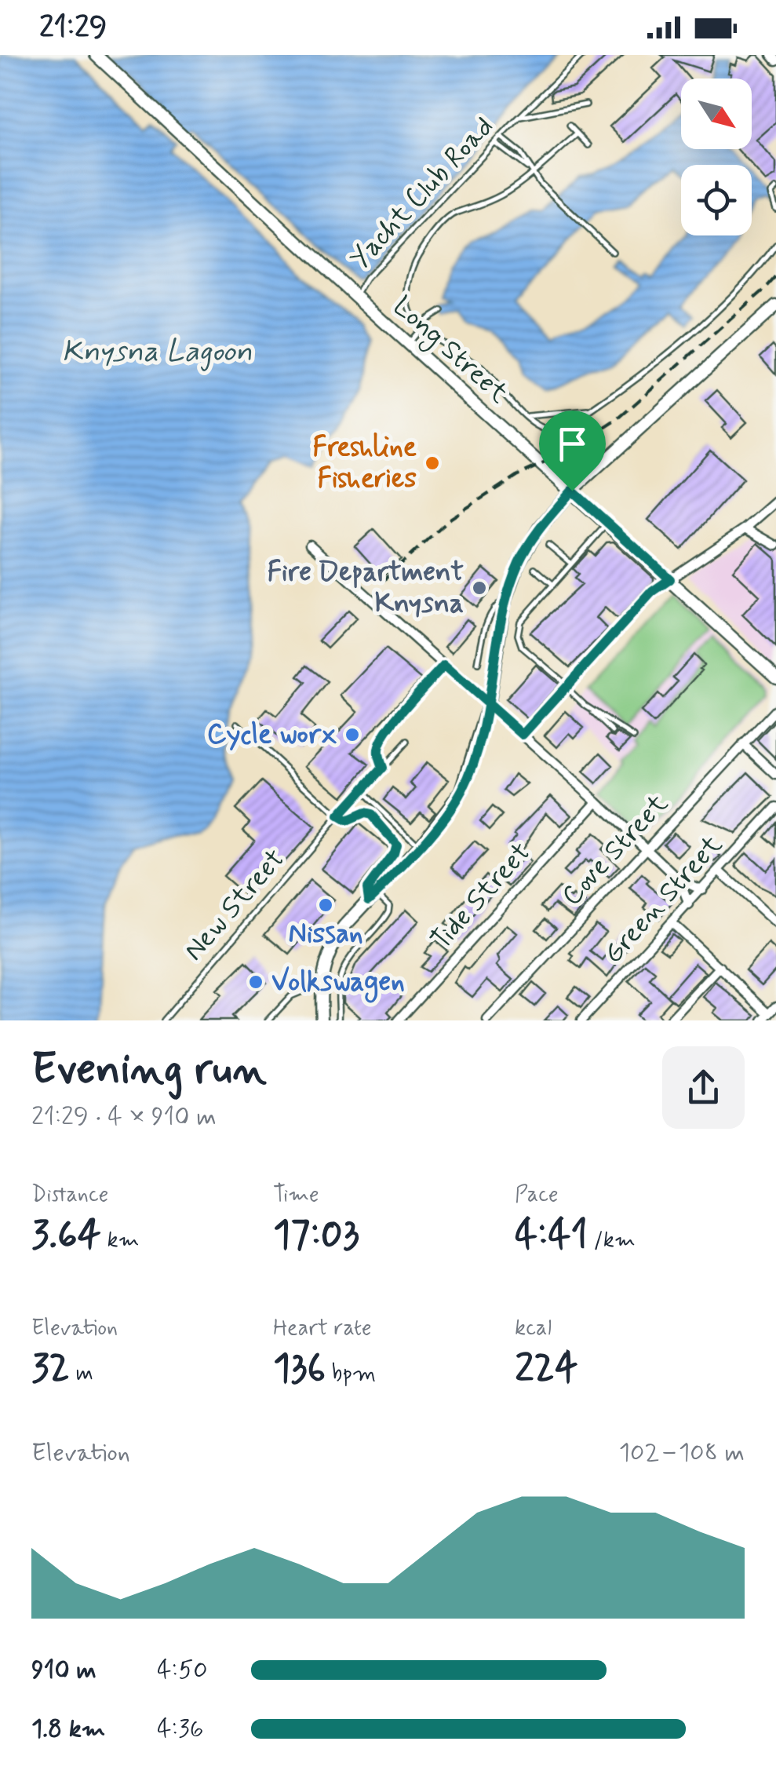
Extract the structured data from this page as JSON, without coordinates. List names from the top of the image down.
{
  "streets": {
    "street": [
      "Long Street",
      "Cove Street",
      "Tide Street",
      "Green Street"
    ],
    "lane": ["Yacht Club Road", "New Street"]
  },
  "crossings": [
    ["Yacht Club Road", "Long Street"]
  ],
  "water": ["Knysna Lagoon"],
  "places": [
    "Freshline Fisheries",
    "Fire Department Knysna",
    "Cycle worx",
    "Nissan",
    "Volkswagen"
  ],
  "north": "bottom right",
  "page": {
    "status": "21:29",
    "heading": ["Evening run", "21:29 · 4 × 910 m"],
    "stats": [
      ["Distance", "3.64 km"],
      ["Time", "17:03"],
      ["Pace", "4:41 /km"],
      ["Elevation", "32 m"],
      ["Heart rate", "136 bpm"],
      ["kcal", "224"]
    ],
    "chart": ["Elevation", "102–108 m"],
    "list": [
      {
        "name": "910 m",
        "note": "4:50"
      },
      {
        "name": "1.8 km",
        "note": "4:36"
      }
    ]
  }
}
